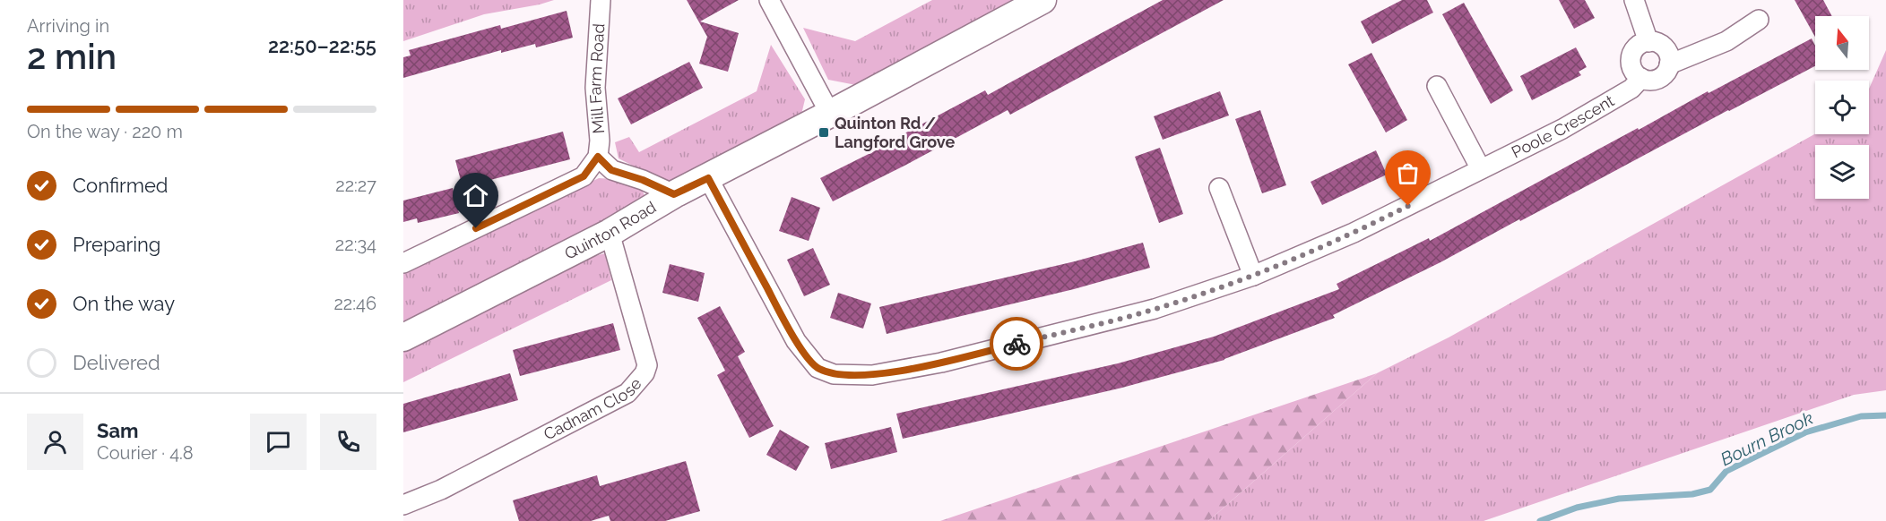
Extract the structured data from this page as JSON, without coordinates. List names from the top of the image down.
{
  "streets": {
    "street": [
      "Mill Farm Road",
      "Poole Crescent",
      "Quinton Road",
      "Cadnam Close"
    ]
  },
  "crossings": [
    ["Mill Farm Road", "Quinton Road"],
    ["Poole Crescent", "Quinton Road"],
    ["Quinton Road", "Cadnam Close"]
  ],
  "water": ["Bourn Brook"],
  "places": {
    "transit": ["Quinton Rd / Langford Grove"]
  },
  "north": "top",
  "page": {
    "heading": ["2 min", "Arriving in", "22:50–22:55"],
    "panel": ["Sam", "Courier · 4.8"],
    "bar": "On the way · 220 m",
    "list": [
      ["Confirmed", "22:27"],
      ["Preparing", "22:34"],
      ["On the way", "22:46"],
      "Delivered"
    ]
  }
}
